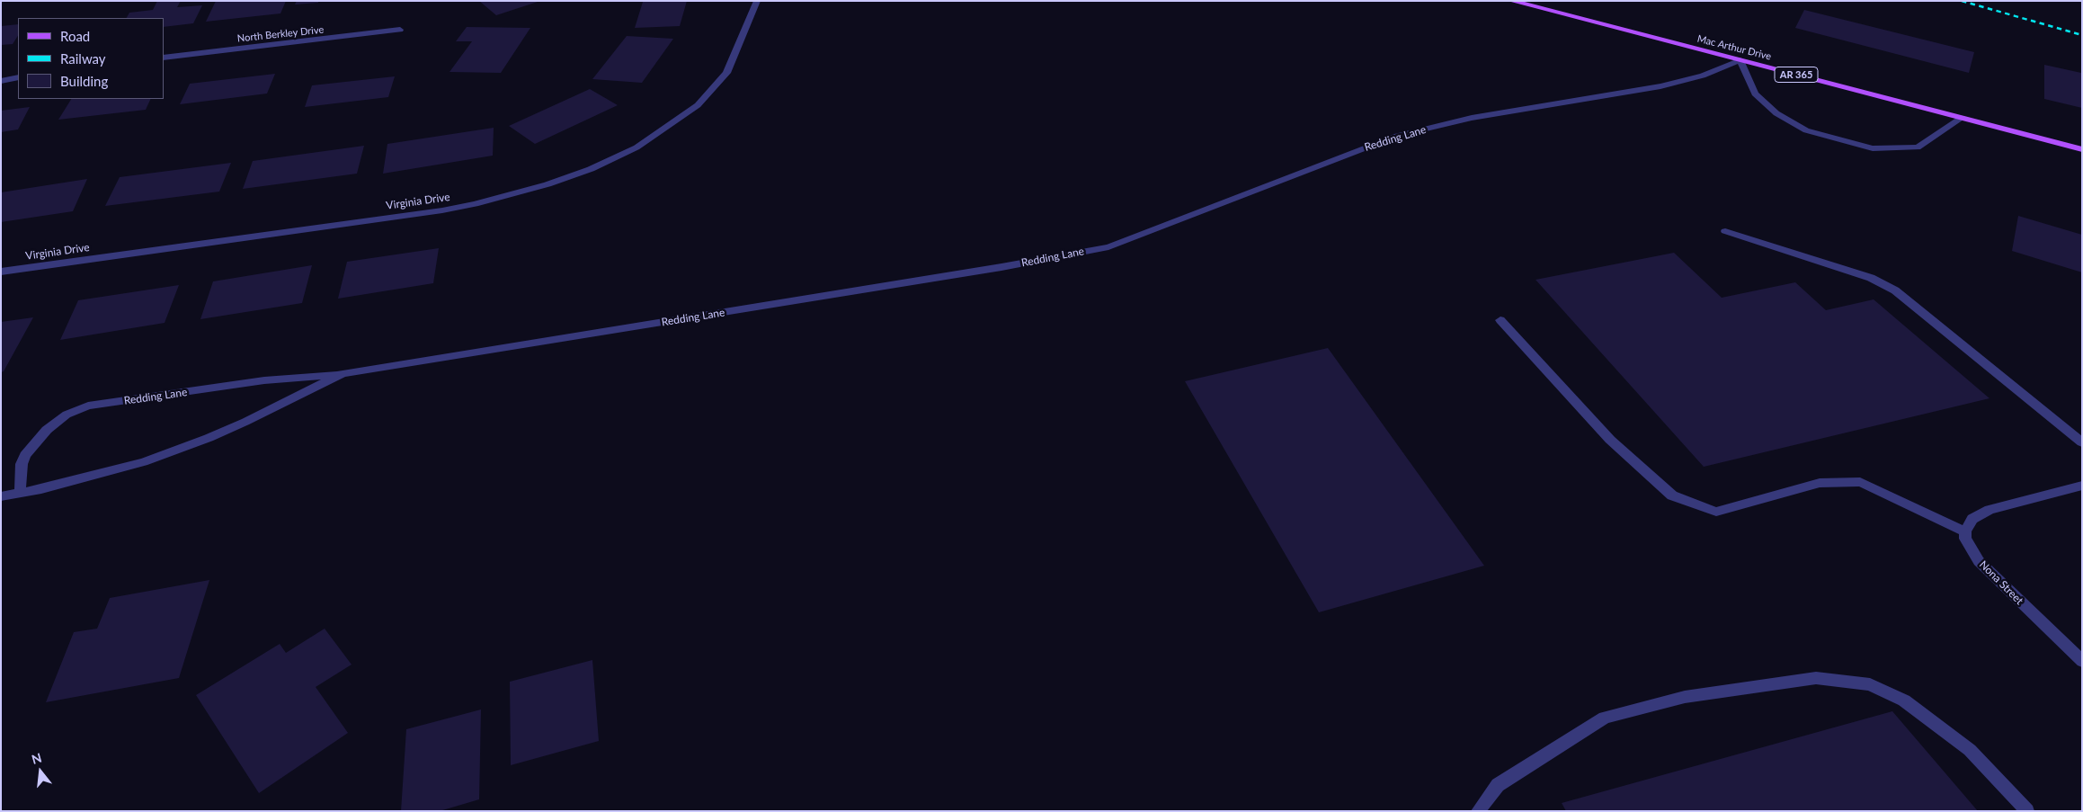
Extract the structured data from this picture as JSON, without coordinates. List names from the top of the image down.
{
  "streets": {
    "main road": ["Mac Arthur Drive", "AR 365"],
    "street": [
      "North Berkley Drive",
      "Redding Lane",
      "Virginia Drive",
      "Nona Street"
    ]
  },
  "crossings": [
    ["Mac Arthur Drive", "Redding Lane"]
  ],
  "legend": ["Road", "Railway", "Building"],
  "north": "top"
}
